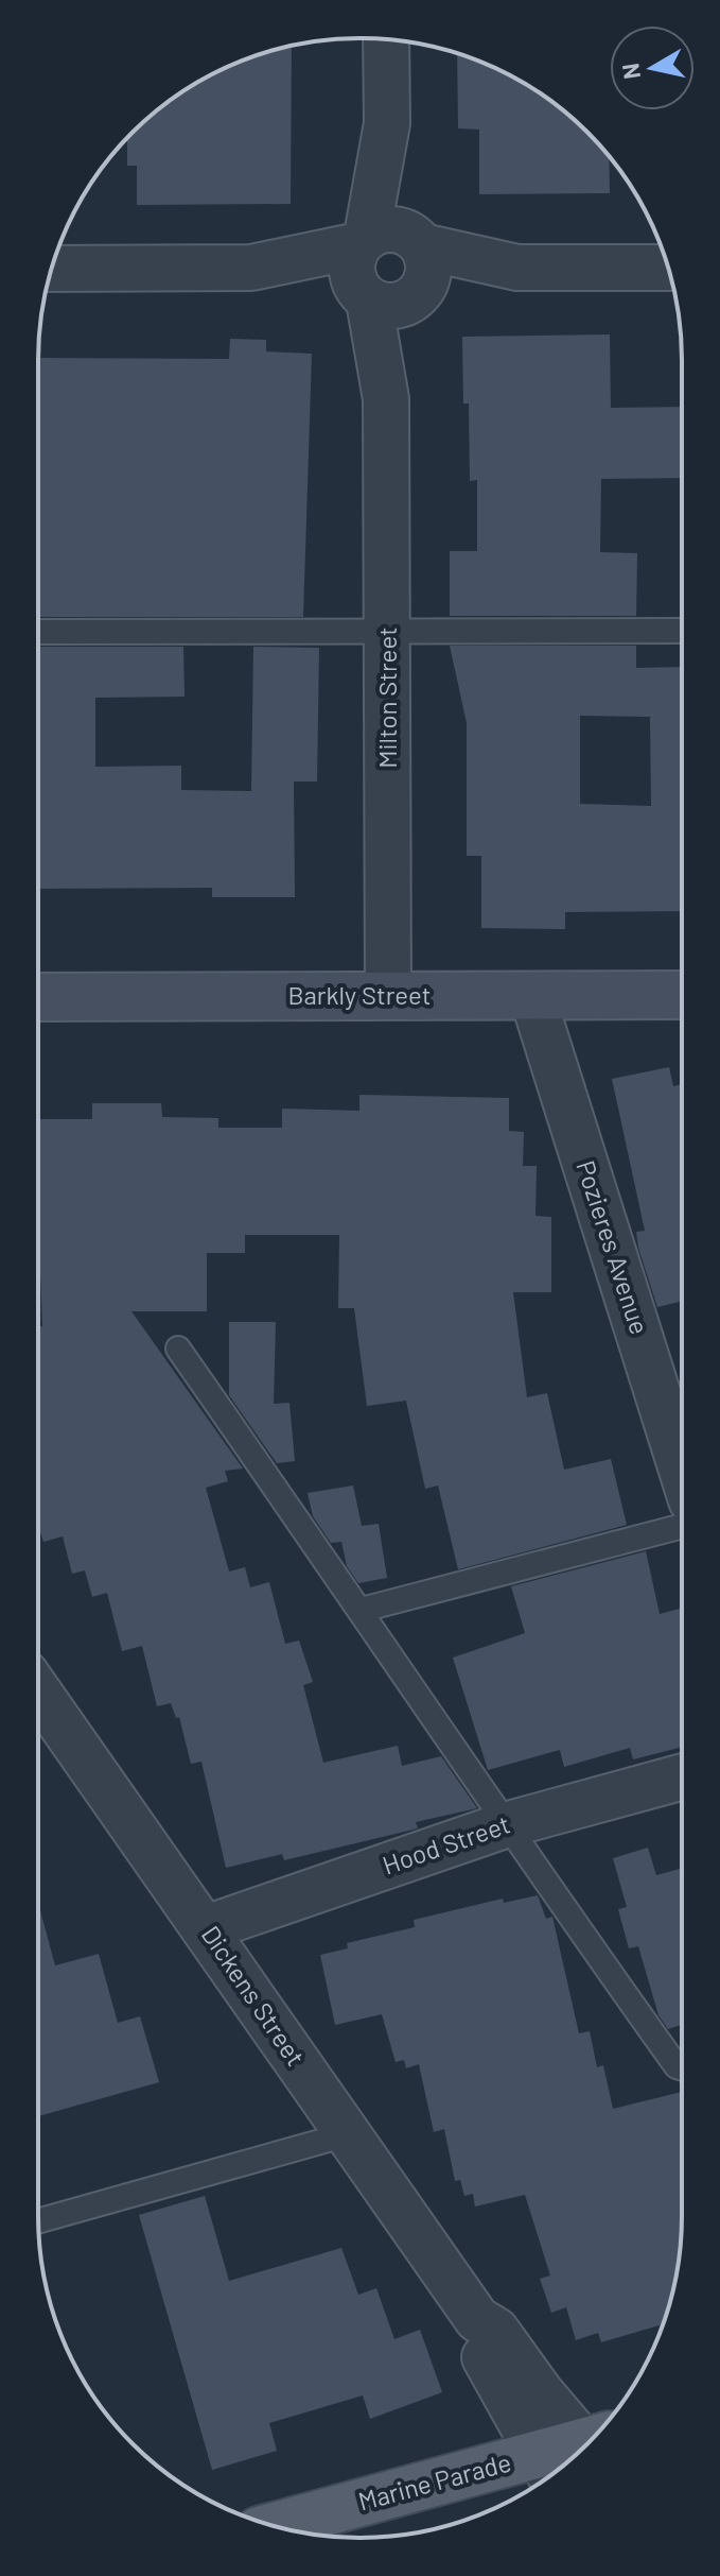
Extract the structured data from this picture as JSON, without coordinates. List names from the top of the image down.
{
  "streets": {
    "main road": ["Barkly Street", "Marine Parade"],
    "street": [
      "Milton Street",
      "Pozieres Avenue",
      "Hood Street",
      "Dickens Street"
    ]
  },
  "crossings": [
    ["Milton Street", "Barkly Street"],
    ["Barkly Street", "Pozieres Avenue"],
    ["Hood Street", "Dickens Street"],
    ["Dickens Street", "Marine Parade"]
  ],
  "north": "left"
}
